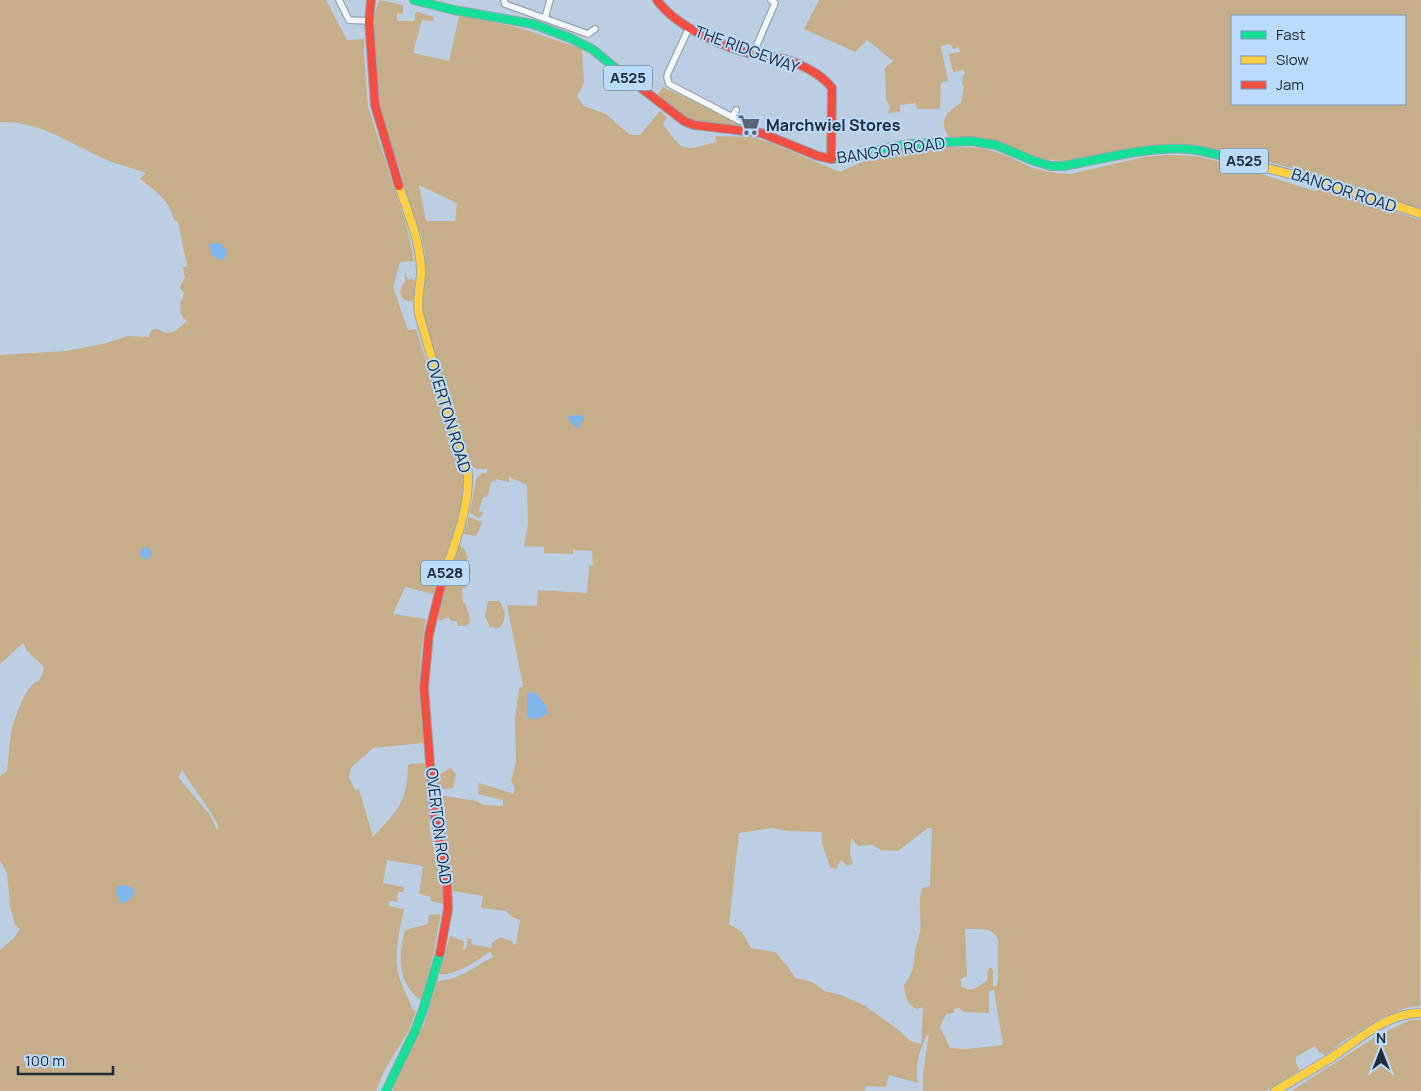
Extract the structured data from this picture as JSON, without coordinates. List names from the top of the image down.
{
  "streets": {
    "main road": [
      "THE RIDGEWAY",
      "A525",
      "BANGOR ROAD",
      "OVERTON ROAD",
      "A528"
    ]
  },
  "crossings": [
    ["THE RIDGEWAY", "BANGOR ROAD"]
  ],
  "places": {
    "supermarket": ["Marchwiel Stores"]
  },
  "legend": ["Fast", "Slow", "Jam"],
  "scale_bar": "100 m",
  "north": "top"
}
